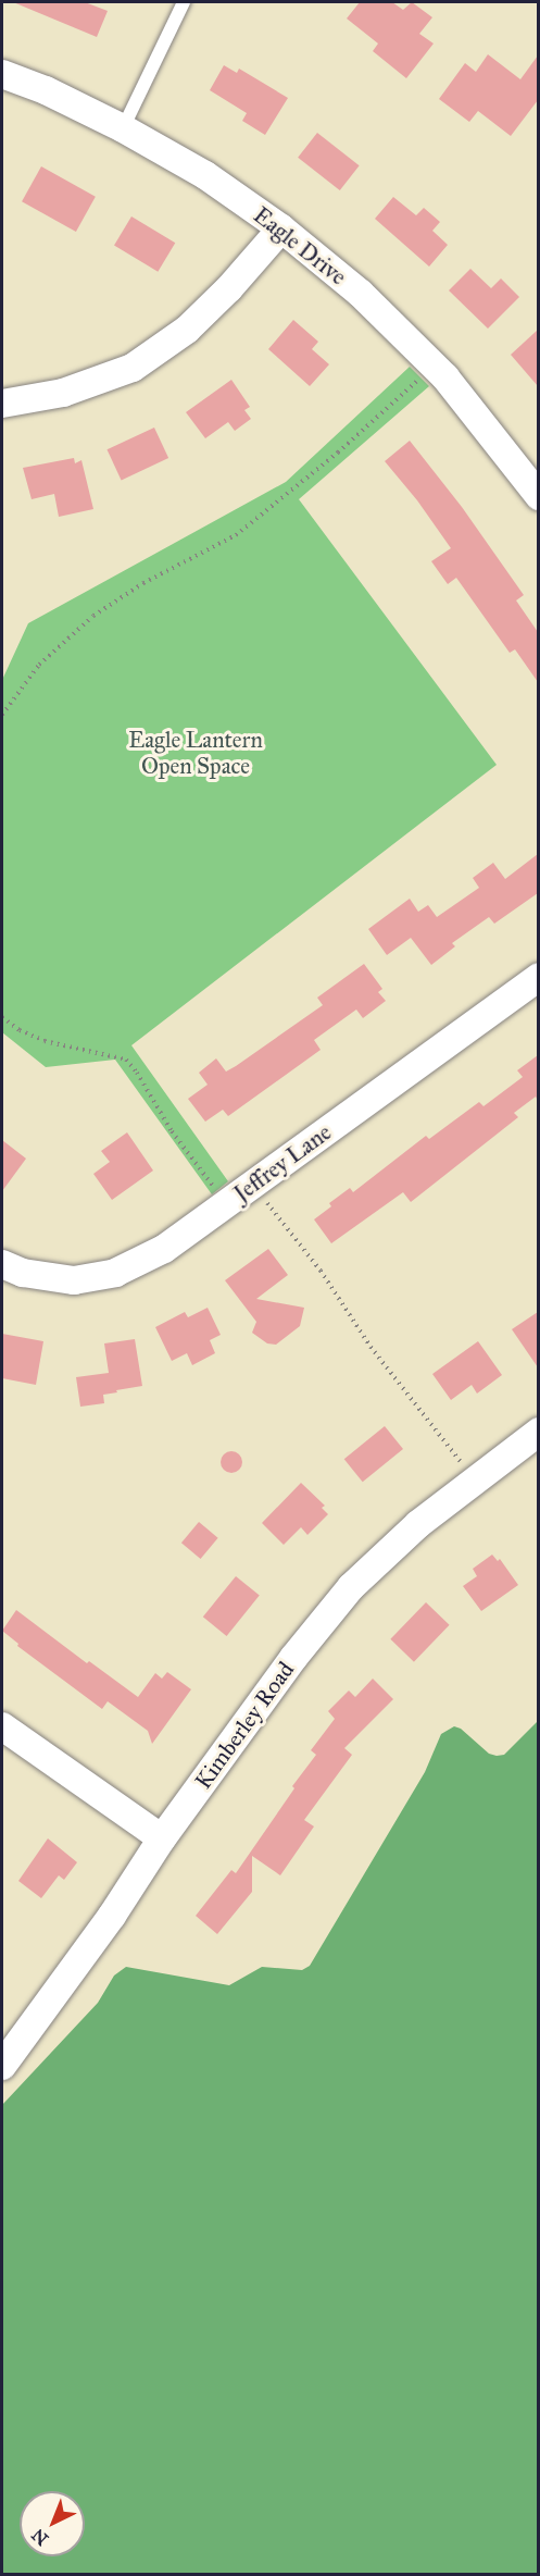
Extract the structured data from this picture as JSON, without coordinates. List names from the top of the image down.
{
  "streets": {
    "street": ["Eagle Drive", "Jeffrey Lane", "Kimberley Road"]
  },
  "parks": ["Eagle Lantern Open Space"],
  "north": "bottom left"
}
